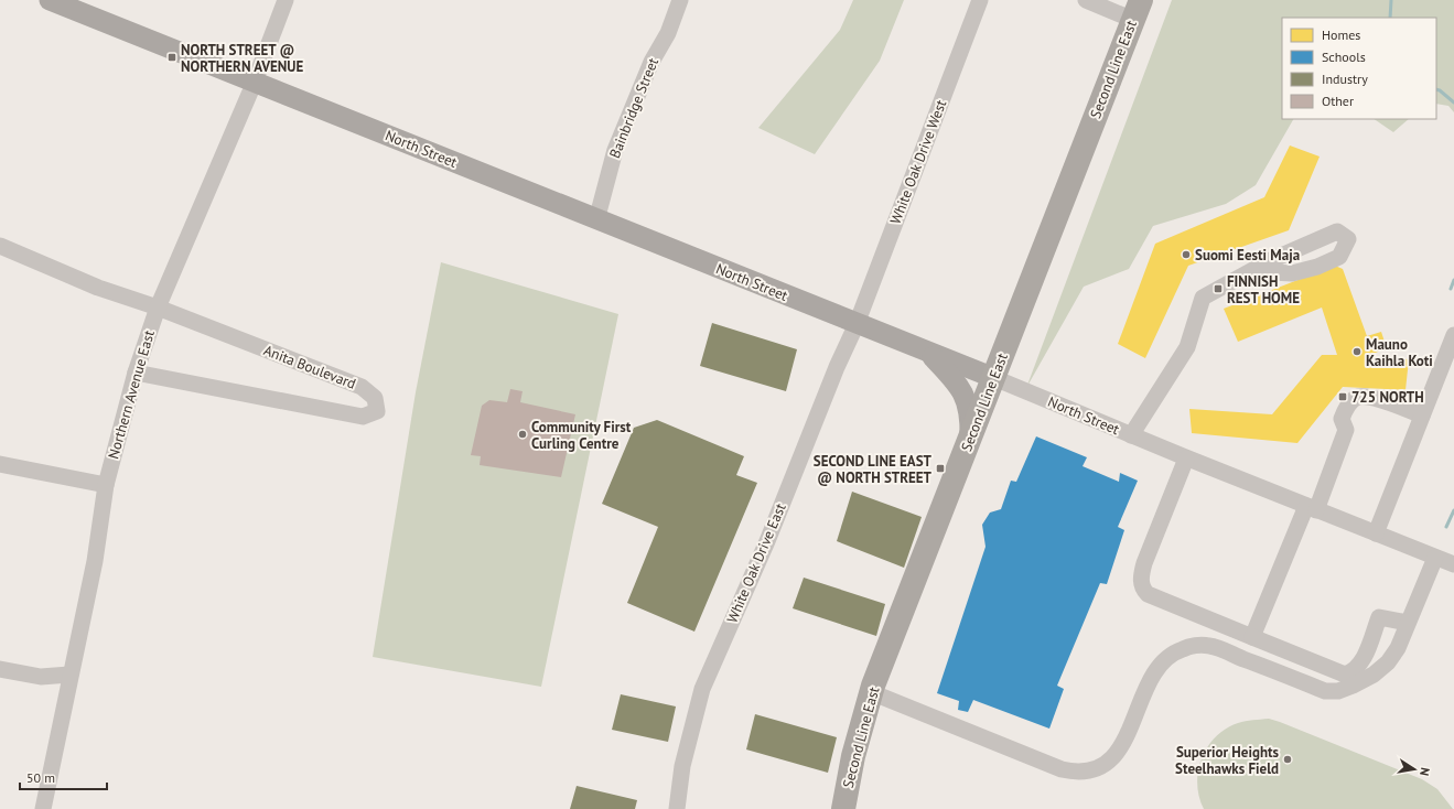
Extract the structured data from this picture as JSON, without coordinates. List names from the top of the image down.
{
  "streets": {
    "highway": ["Second Line East"],
    "main road": ["North Street"],
    "street": [
      "Bainbridge Street",
      "White Oak Drive West",
      "Anita Boulevard",
      "Northern Avenue East",
      "White Oak Drive East"
    ]
  },
  "crossings": [
    ["Second Line East", "North Street"],
    ["Bainbridge Street", "North Street"],
    ["North Street", "White Oak Drive West"],
    ["North Street", "Northern Avenue East"],
    ["North Street", "White Oak Drive East"],
    ["White Oak Drive West", "White Oak Drive East"],
    ["Anita Boulevard", "Northern Avenue East"]
  ],
  "places": {
    "transit": [
      "NORTH STREET @ NORTHERN AVENUE",
      "FINNISH REST HOME",
      "725 NORTH",
      "SECOND LINE EAST @ NORTH STREET"
    ],
    "other": [
      "Suomi Eesti Maja",
      "Mauno Kaihla Koti",
      "Community First Curling Centre",
      "Superior Heights Steelhawks Field"
    ]
  },
  "legend": [
    "Homes",
    "Schools",
    "Industry",
    "Other"
  ],
  "scale_bar": "50 m",
  "north": "right"
}
